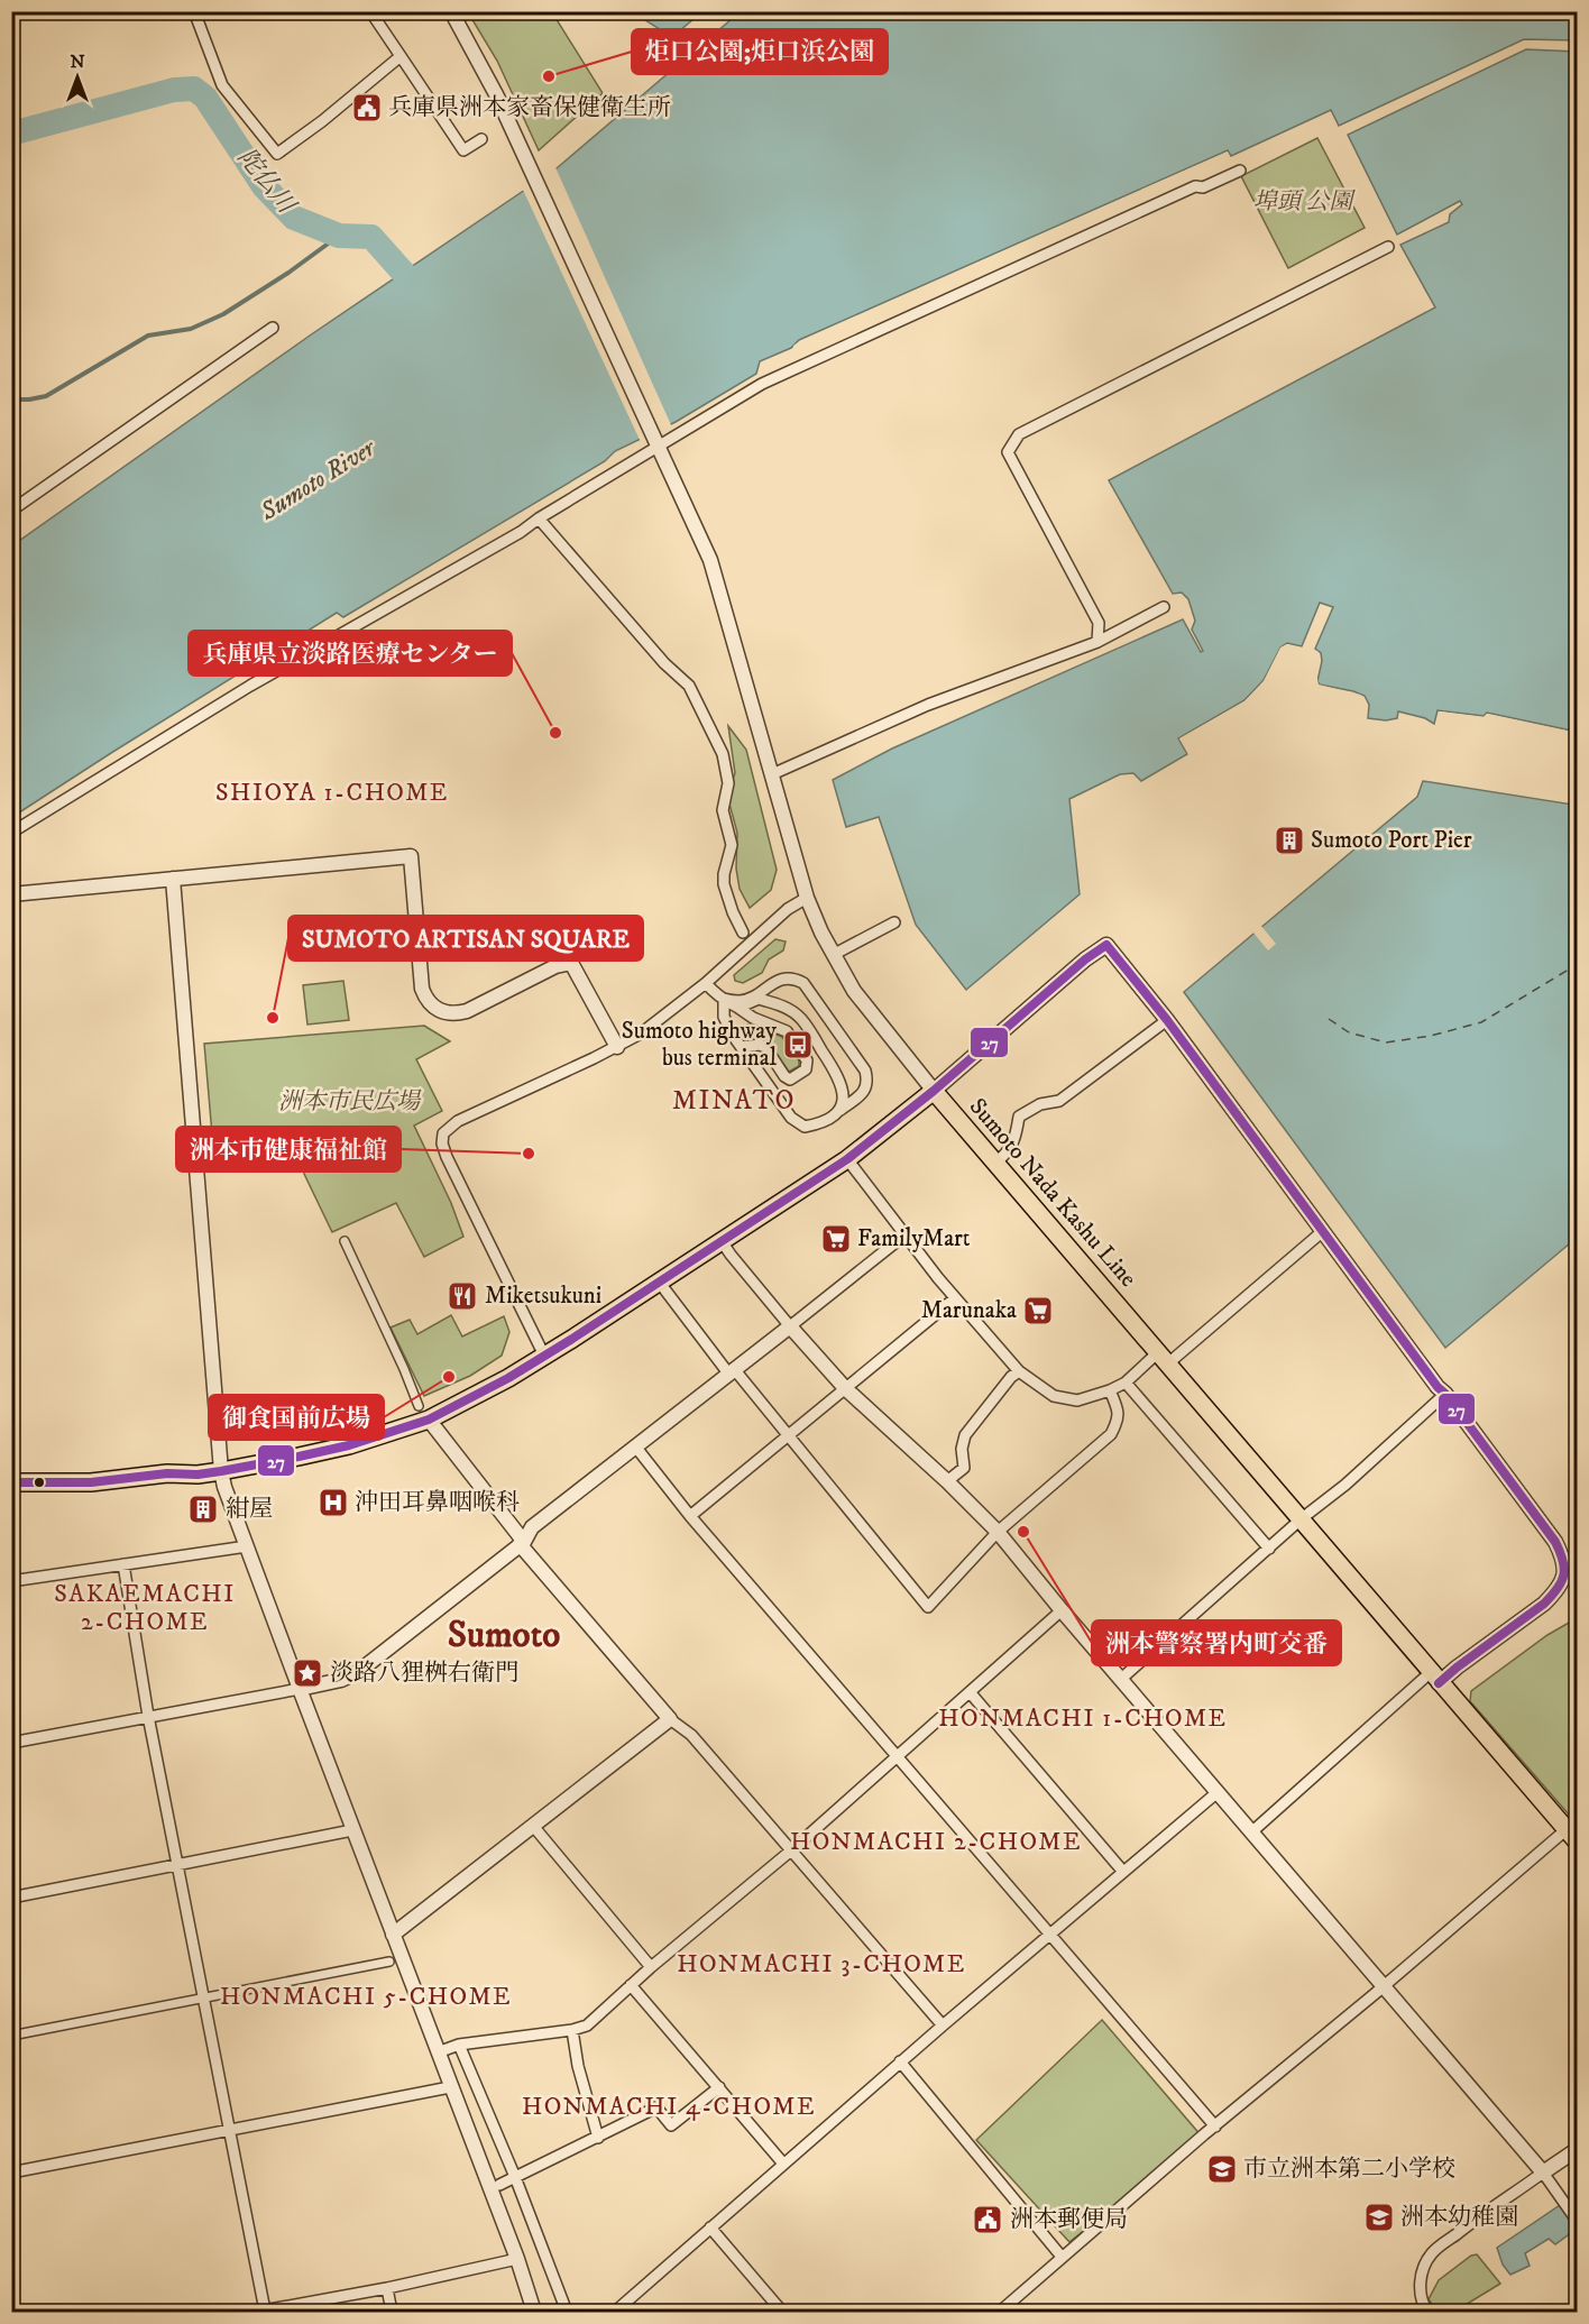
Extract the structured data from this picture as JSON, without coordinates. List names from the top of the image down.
{
  "streets": {
    "main road": ["Sumoto Nada Kashu Line"]
  },
  "districts": [
    "SHIOYA 1-CHOME",
    "MINATO",
    "SAKAEMACHI 2-CHOME",
    "Sumoto",
    "HONMACHI 1-CHOME",
    "HONMACHI 2-CHOME",
    "HONMACHI 3-CHOME",
    "HONMACHI 5-CHOME",
    "HONMACHI 4-CHOME"
  ],
  "water": ["陀仏川", "Sumoto River"],
  "parks": ["埠頭 公園", "洲本市民広場"],
  "places": {
    "other": [
      "炬口公園;炬口浜公園",
      "兵庫県立淡路医療センター",
      "SUMOTO ARTISAN SQUARE",
      "洲本市健康福祉館",
      "御食国前広場",
      "洲本警察署内町交番"
    ],
    "public building": ["兵庫県洲本家畜保健衛生所", "洲本郵便局"],
    "building": ["Sumoto Port Pier", "紺屋"],
    "bus stop": ["Sumoto highway bus terminal"],
    "supermarket": ["FamilyMart", "Marunaka"],
    "restaurant": ["Miketsukuni"],
    "hospital": ["沖田耳鼻咽喉科"],
    "place": ["淡路八狸桝右衛門"],
    "school or university": ["市立洲本第二小学校", "洲本幼稚園"]
  },
  "lines": ["transit line 27"],
  "north": "top"
}
